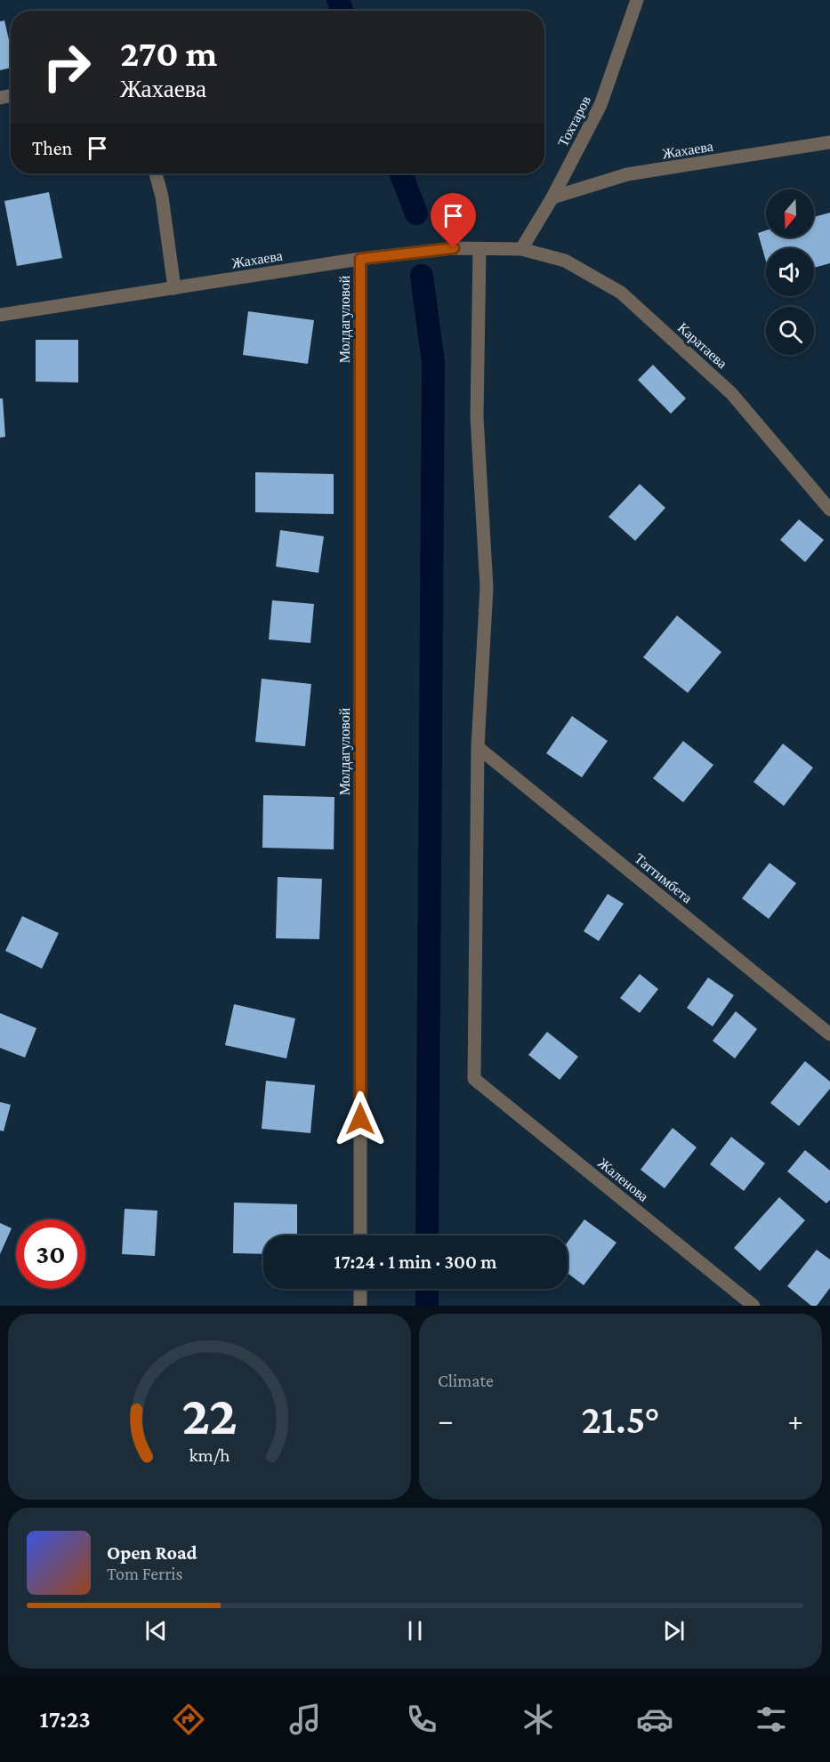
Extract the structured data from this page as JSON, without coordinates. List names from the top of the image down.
{
  "streets": {
    "street": [
      "Тохтаров",
      "Жахаева",
      "Молдагуловой",
      "Каратаева",
      "Таттимбета",
      "Жаленова"
    ]
  },
  "crossings": [
    ["Тохтаров", "Жахаева"],
    ["Тохтаров", "Каратаева"],
    ["Жахаева", "Молдагуловой"],
    ["Жахаева", "Каратаева"],
    ["Таттимбета", "Жаленова"]
  ],
  "north": "bottom",
  "page": {
    "turn": ["270 m", "Жахаева"],
    "then": "Then",
    "limit": "30",
    "trip": "17:24 · 1 min · 300 m",
    "tile": "Climate",
    "heat": ["−", "21.5°", "+"],
    "song": ["Open Road", "Tom Ferris"],
    "tabs": "17:23",
    "gauge": ["22", "km/h"]
  }
}
